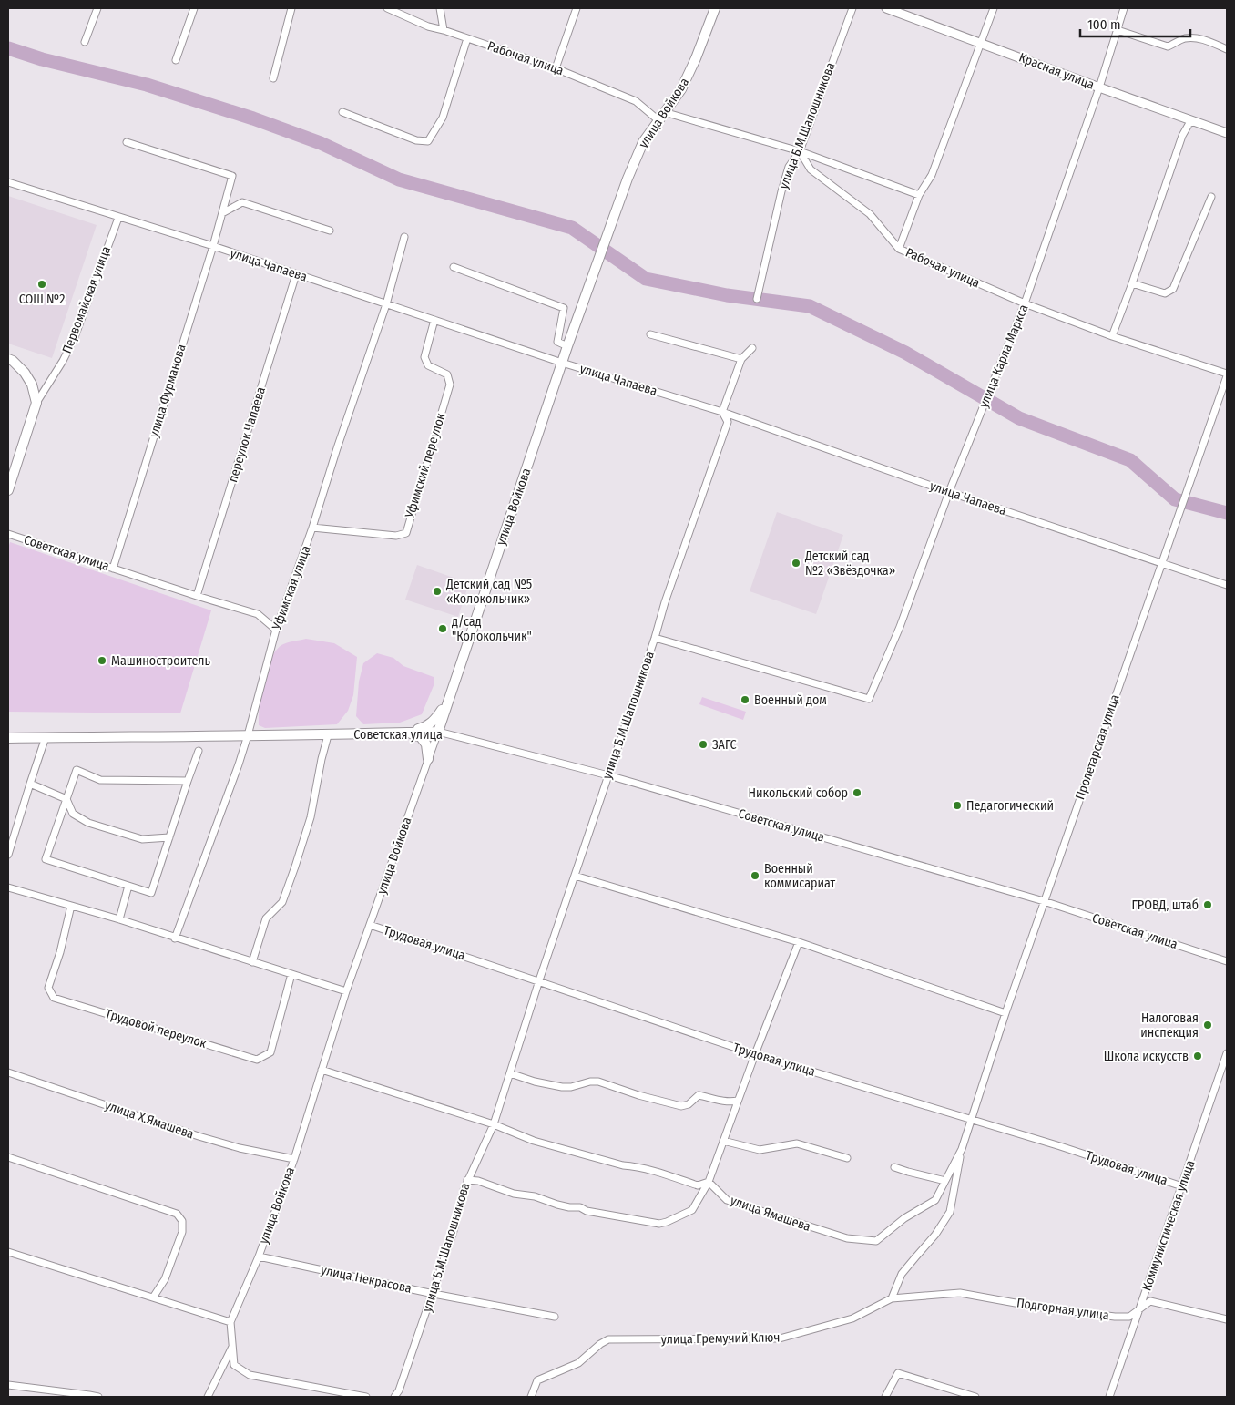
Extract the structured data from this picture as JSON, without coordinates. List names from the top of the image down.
{
  "streets": {
    "main road": ["улица Войкова", "Первомайская улица", "Советская улица"],
    "street": [
      "Рабочая улица",
      "Красная улица",
      "улица Б.М.Шапошникова",
      "улица Чапаева",
      "улица Карла Маркса",
      "улица Фурманова",
      "переулок Чапаева",
      "Уфимский переулок",
      "Уфимская улица",
      "Пролетарская улица",
      "Трудовая улица",
      "Трудовой переулок",
      "улица Х.Ямашева",
      "улица Ямашева",
      "Коммунистическая улица",
      "улица Некрасова",
      "Подгорная улица",
      "улица Гремучий Ключ"
    ]
  },
  "crossings": [
    ["Рабочая улица", "улица Войкова"],
    ["Рабочая улица", "улица Б.М.Шапошникова"],
    ["Рабочая улица", "улица Карла Маркса"],
    ["Рабочая улица", "Пролетарская улица"],
    ["Красная улица", "улица Карла Маркса"],
    ["улица Войкова", "улица Чапаева"],
    ["улица Войкова", "Советская улица"],
    ["улица Войкова", "Трудовая улица"],
    ["улица Войкова", "улица Х.Ямашева"],
    ["улица Войкова", "улица Некрасова"],
    ["улица Б.М.Шапошникова", "улица Чапаева"],
    ["улица Б.М.Шапошникова", "улица Карла Маркса"],
    ["улица Б.М.Шапошникова", "Советская улица"],
    ["улица Б.М.Шапошникова", "Трудовая улица"],
    ["улица Б.М.Шапошникова", "улица Некрасова"],
    ["улица Чапаева", "Первомайская улица"],
    ["улица Чапаева", "улица Карла Маркса"],
    ["улица Чапаева", "улица Фурманова"],
    ["улица Чапаева", "переулок Чапаева"],
    ["улица Чапаева", "Уфимский переулок"],
    ["улица Чапаева", "Уфимская улица"],
    ["улица Чапаева", "Пролетарская улица"],
    ["улица Фурманова", "Советская улица"],
    ["переулок Чапаева", "Советская улица"],
    ["Уфимский переулок", "Уфимская улица"],
    ["Советская улица", "Уфимская улица"],
    ["Советская улица", "Пролетарская улица"],
    ["Пролетарская улица", "Трудовая улица"],
    ["Пролетарская улица", "улица Ямашева"],
    ["Трудовая улица", "улица Ямашева"],
    ["Трудовая улица", "Коммунистическая улица"],
    ["Коммунистическая улица", "Подгорная улица"],
    ["Подгорная улица", "улица Гремучий Ключ"]
  ],
  "places": [
    "СОШ №2",
    "Детский сад №2 «Звёздочка»",
    "Детский сад №5 «Колокольчик»",
    "д/сад \"Колокольчик\"",
    "Машиностроитель",
    "Военный дом",
    "ЗАГС",
    "Никольский собор",
    "Педагогический",
    "Военный коммисариат",
    "ГРОВД, штаб",
    "Налоговая инспекция",
    "Школа искусств"
  ],
  "scale_bar": "100 m"
}
